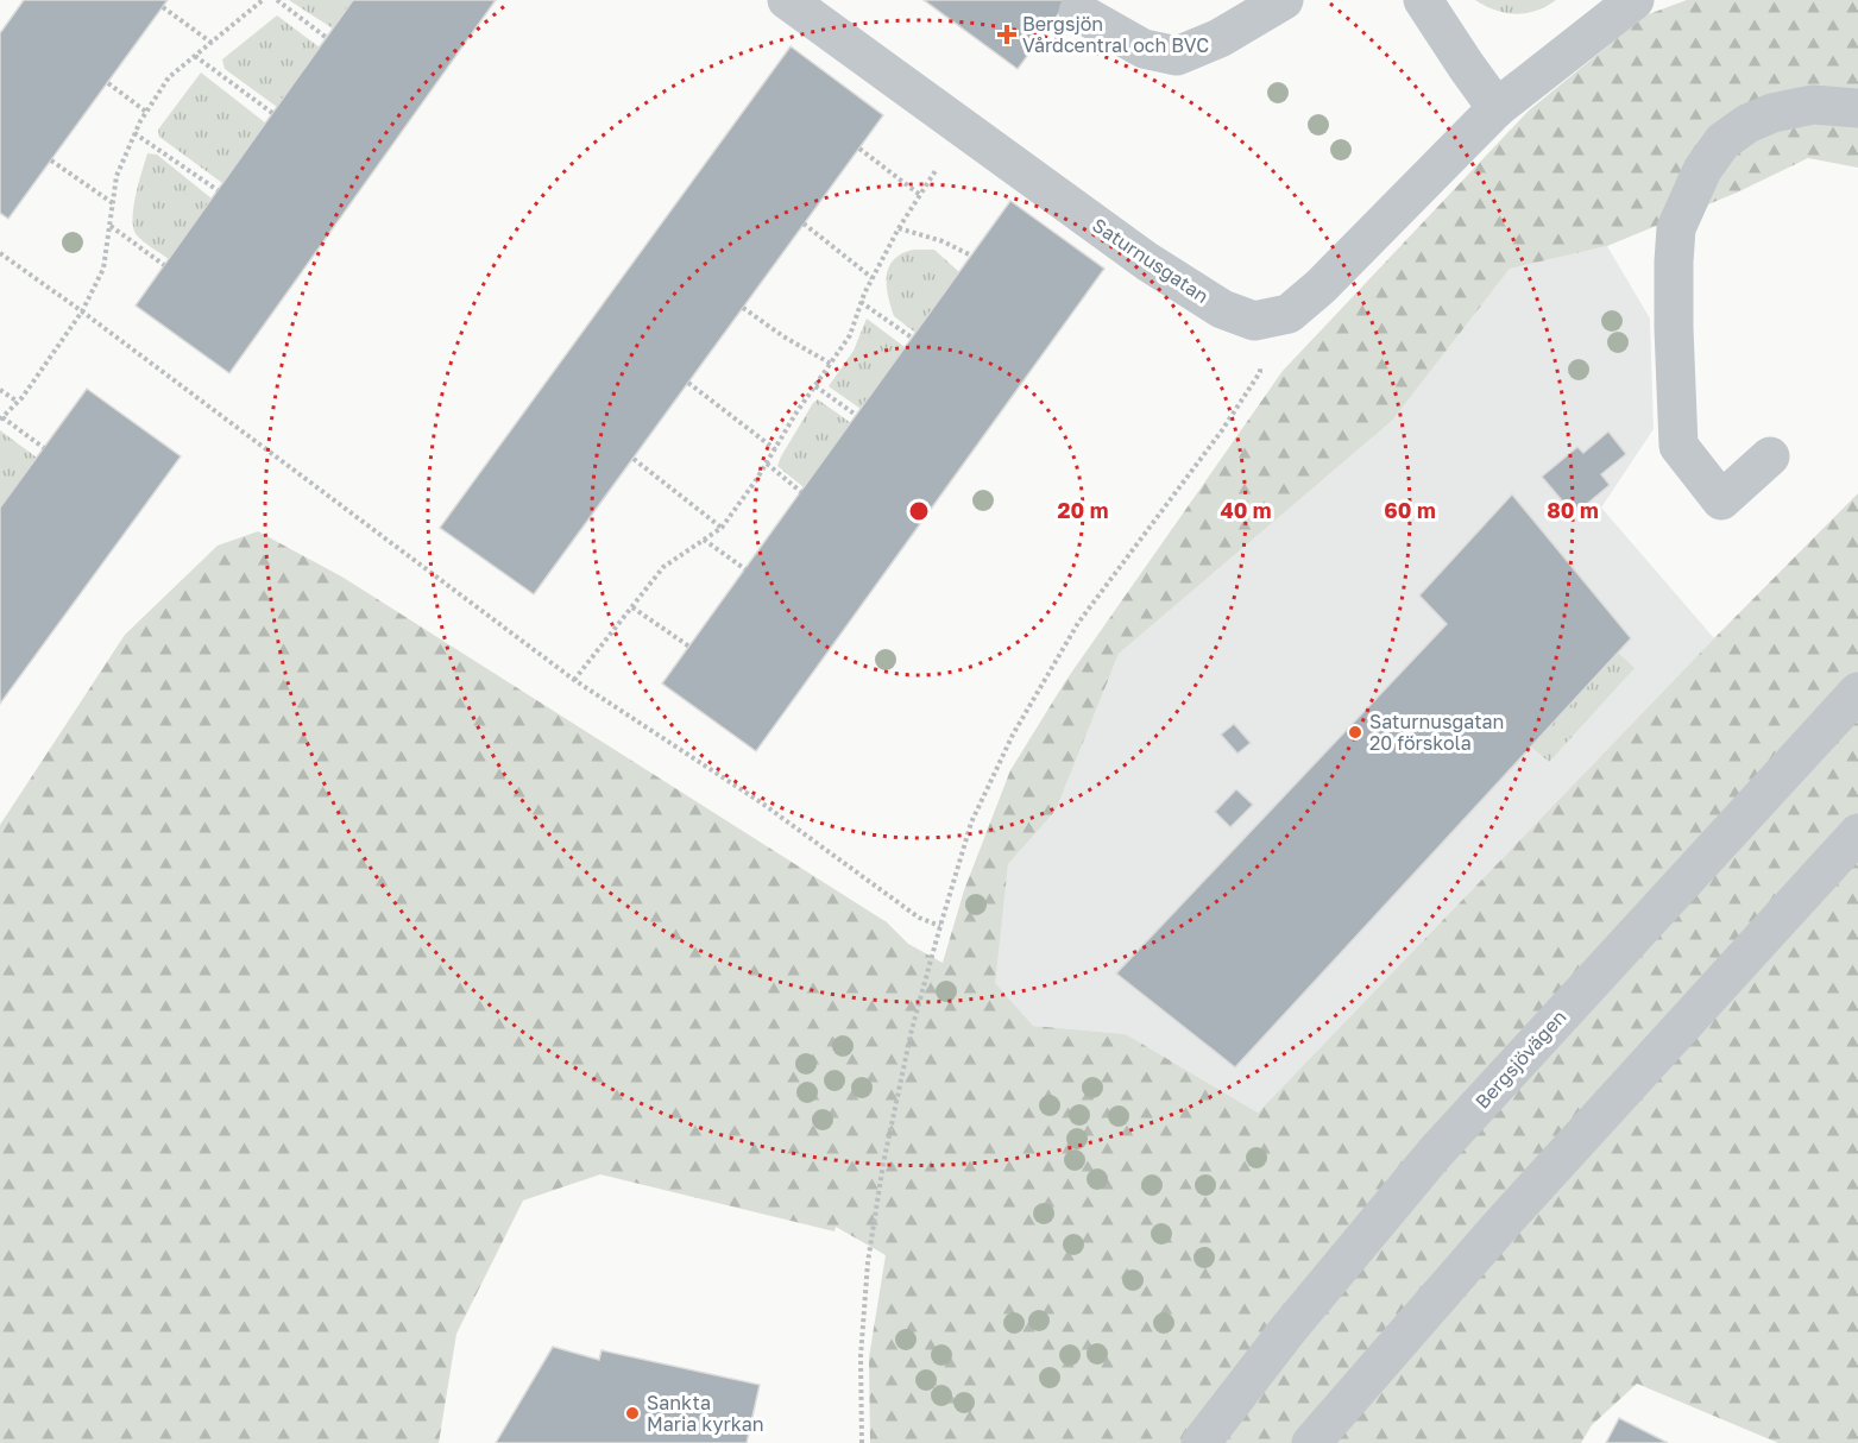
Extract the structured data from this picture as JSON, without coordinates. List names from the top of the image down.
{
  "streets": {
    "street": ["Saturnusgatan", "Bergsjövägen"]
  },
  "places": {
    "health": ["Bergsjön Vårdcentral och BVC"],
    "other": ["Saturnusgatan 20 förskola", "Sankta Maria kyrkan"]
  },
  "rings": [
    "20 m",
    "40 m",
    "60 m",
    "80 m"
  ]
}
